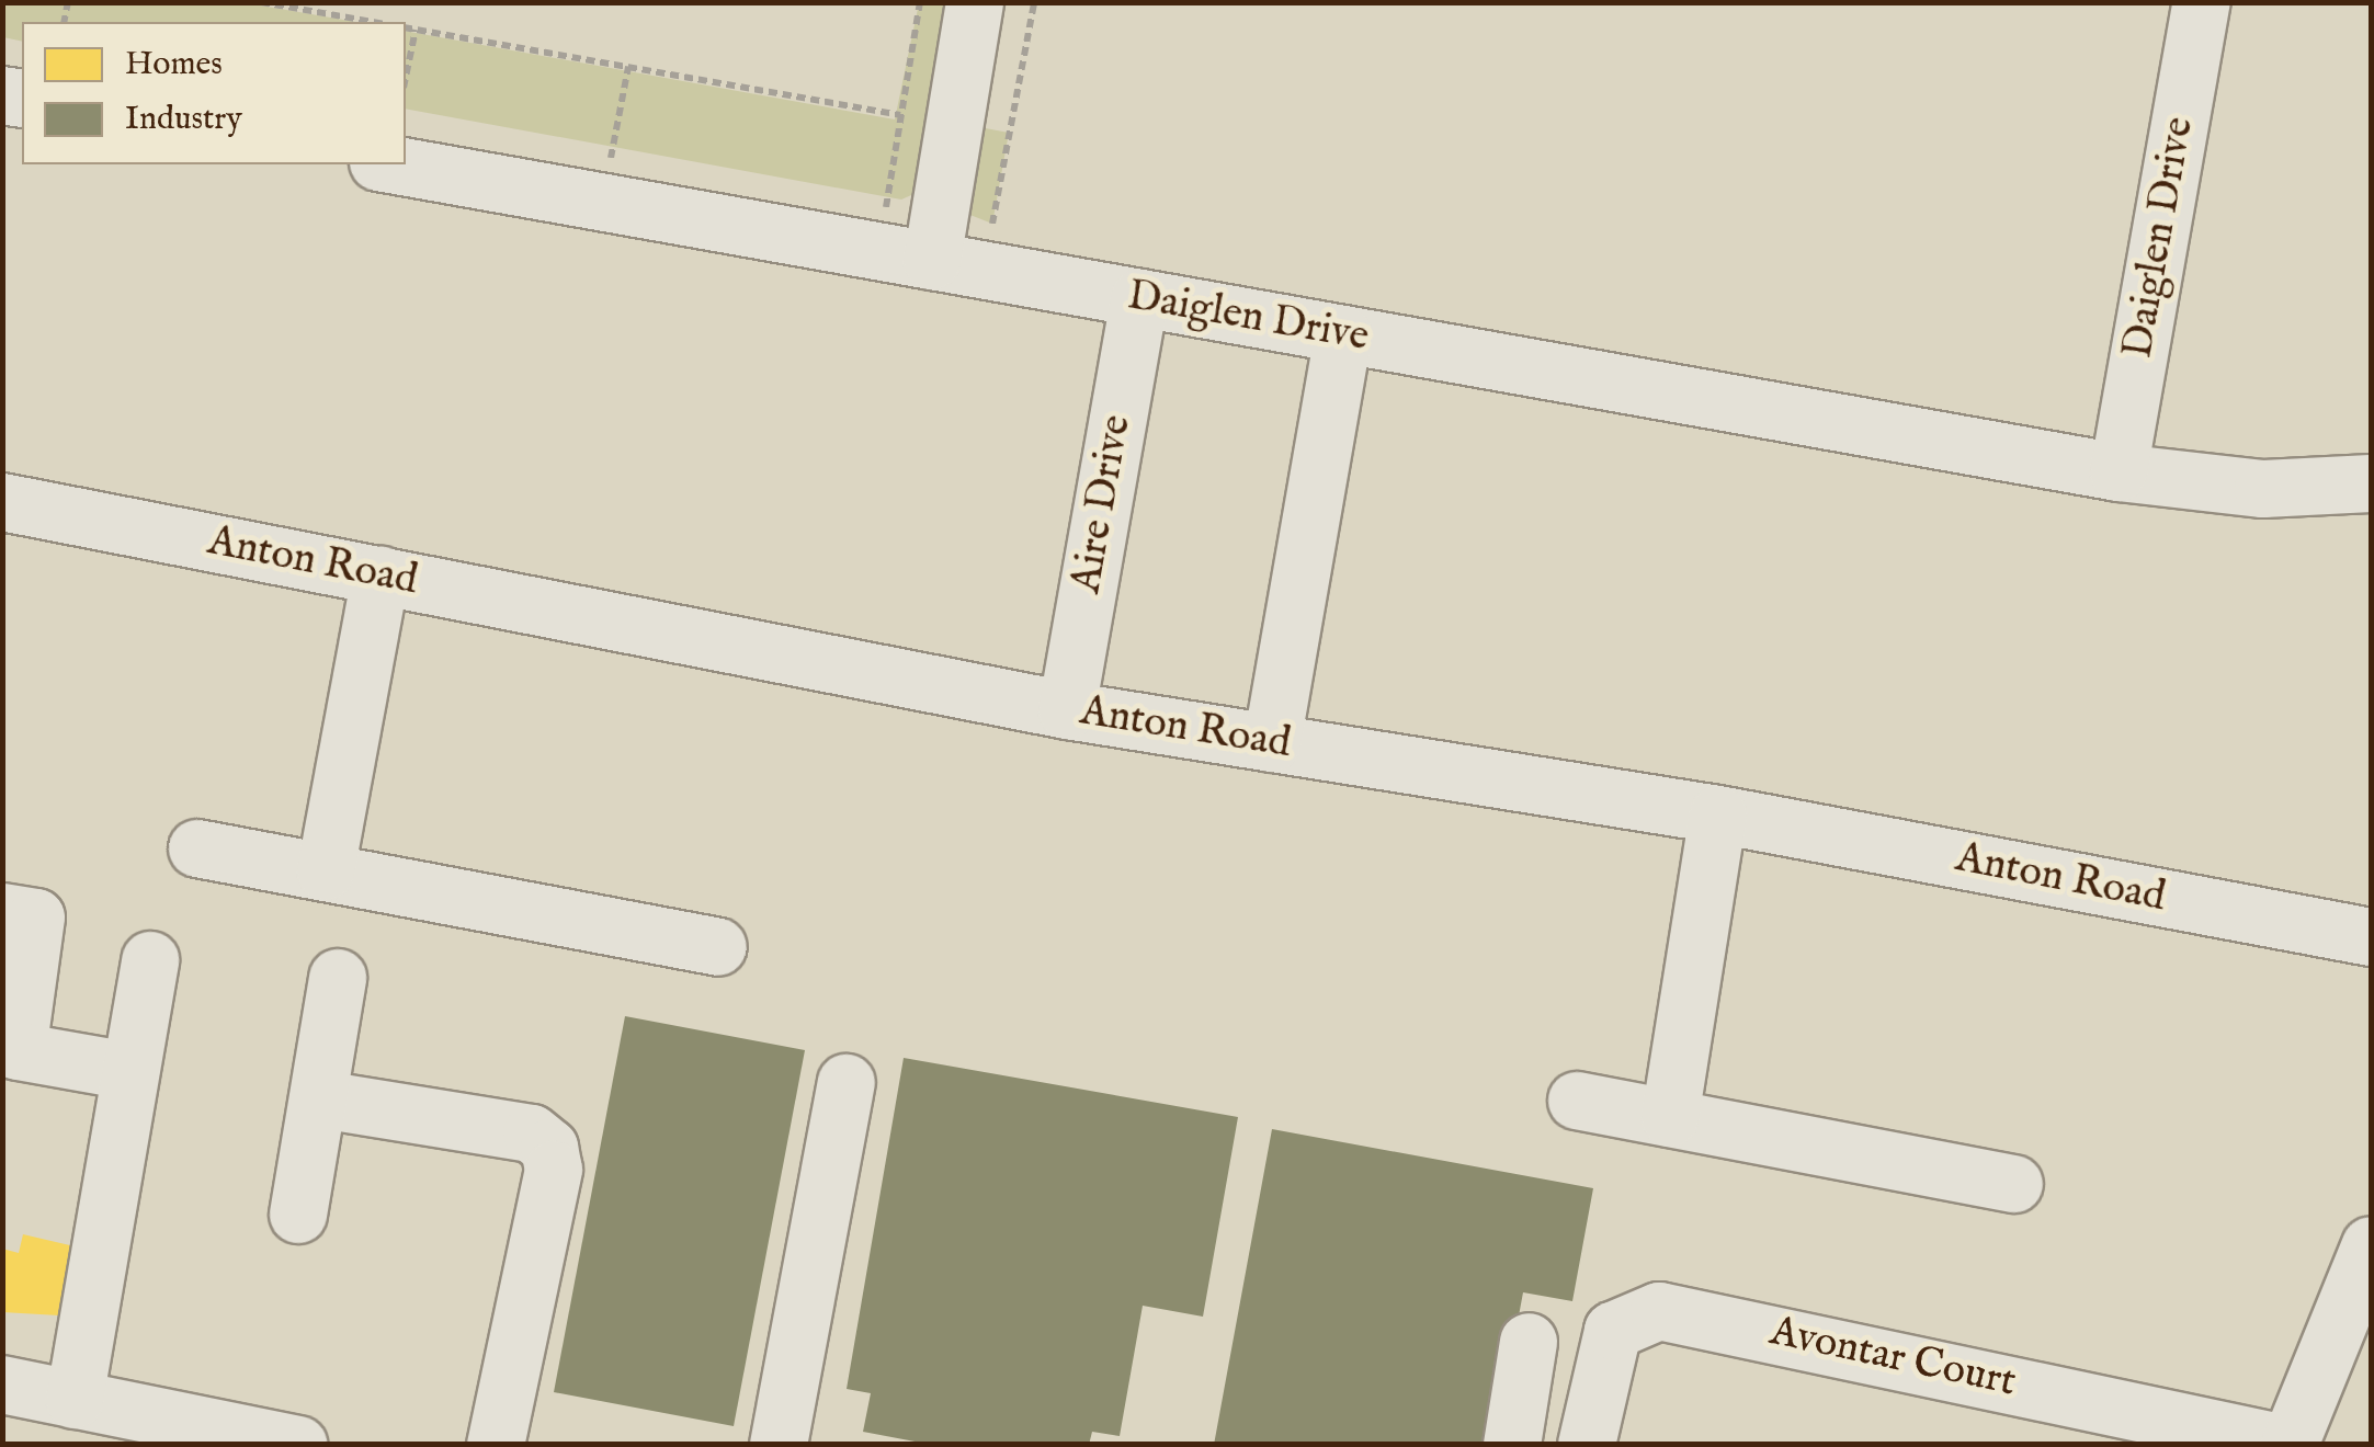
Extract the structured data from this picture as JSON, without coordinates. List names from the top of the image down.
{
  "streets": {
    "street": [
      "Daiglen Drive",
      "Aire Drive",
      "Anton Road",
      "Avontar Court"
    ]
  },
  "crossings": [
    ["Daiglen Drive", "Aire Drive"],
    ["Aire Drive", "Anton Road"]
  ],
  "legend": ["Homes", "Industry"]
}
